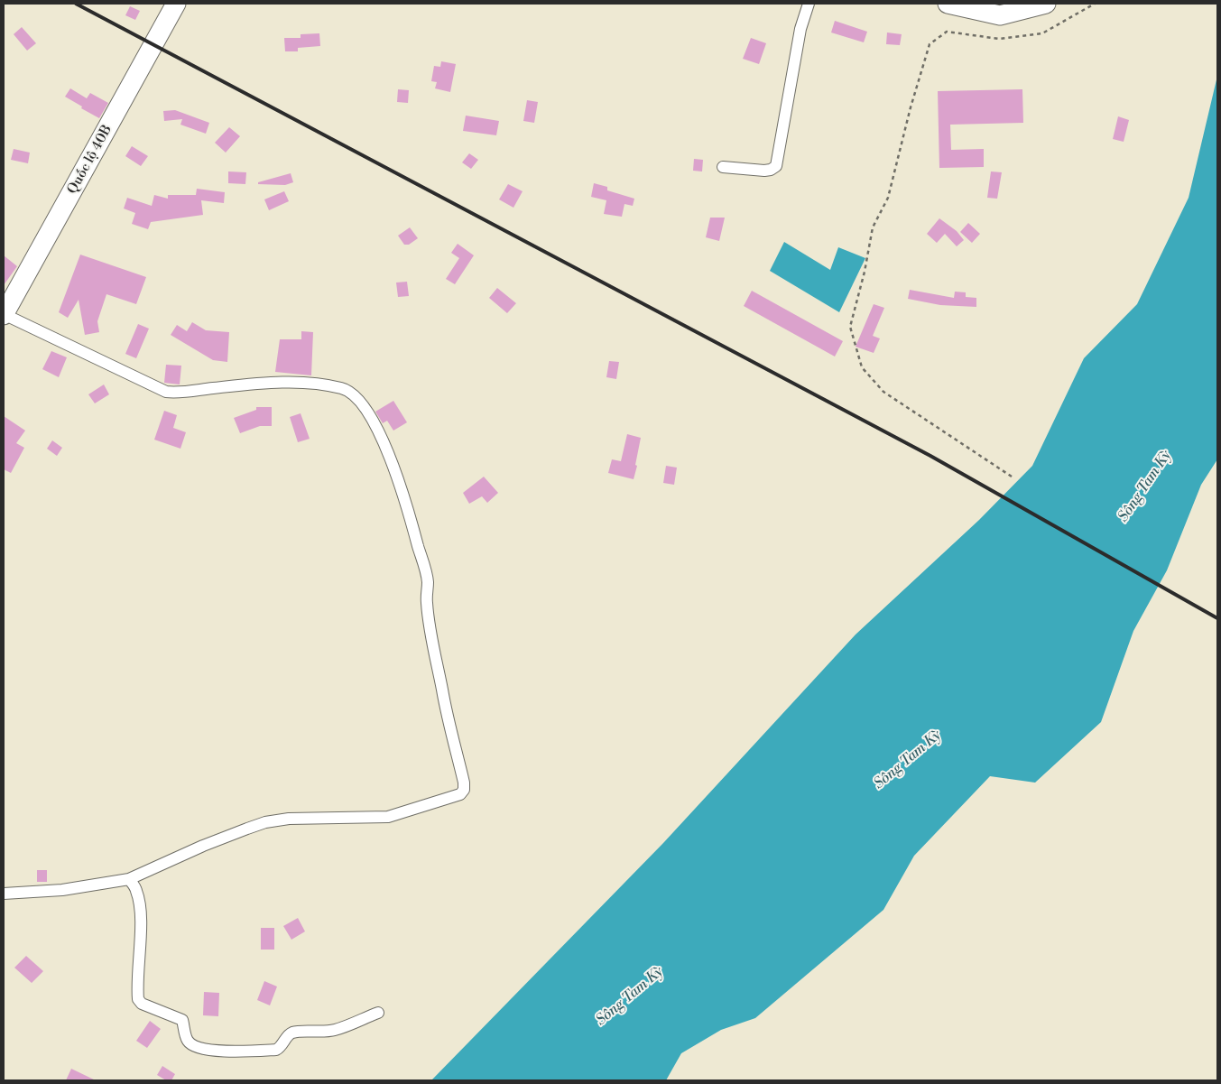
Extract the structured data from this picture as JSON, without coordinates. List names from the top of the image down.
{
  "streets": {
    "highway": ["Quốc lộ 40B"]
  },
  "water": ["Sông Tam Kỳ"]
}
